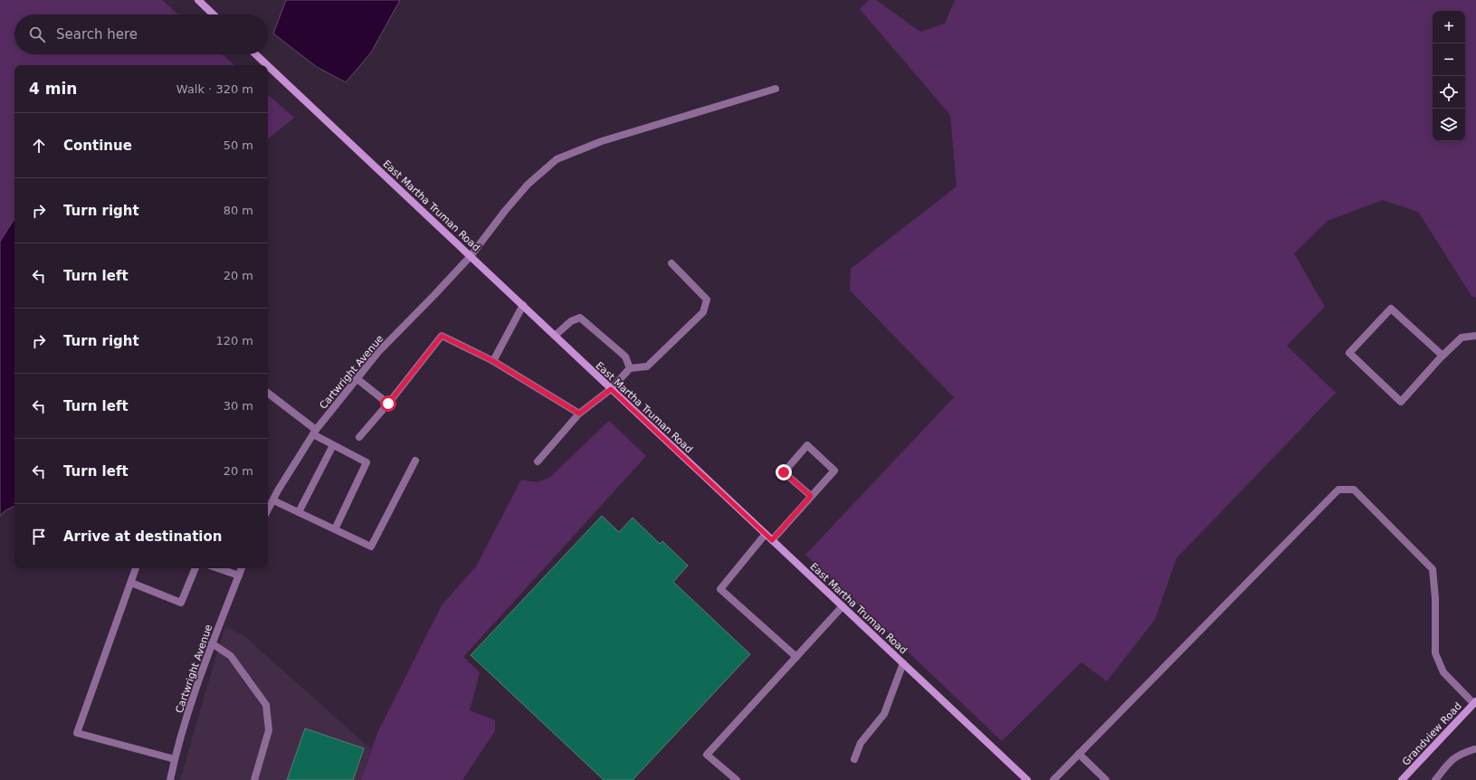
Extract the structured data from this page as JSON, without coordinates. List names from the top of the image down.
{
  "streets": {
    "main road": ["East Martha Truman Road", "Grandview Road"],
    "street": ["Cartwright Avenue"]
  },
  "crossings": [
    ["East Martha Truman Road", "Cartwright Avenue"]
  ],
  "page": {
    "map_buttons": ["+", "−"],
    "search": "Search here",
    "heading": ["4 min", "Walk · 320 m"],
    "list": [
      ["Continue", "50 m"],
      ["Turn right", "80 m"],
      ["Turn left", "20 m"],
      ["Turn right", "120 m"],
      ["Turn left", "30 m"],
      ["Turn left", "20 m"],
      "Arrive at destination"
    ]
  }
}
